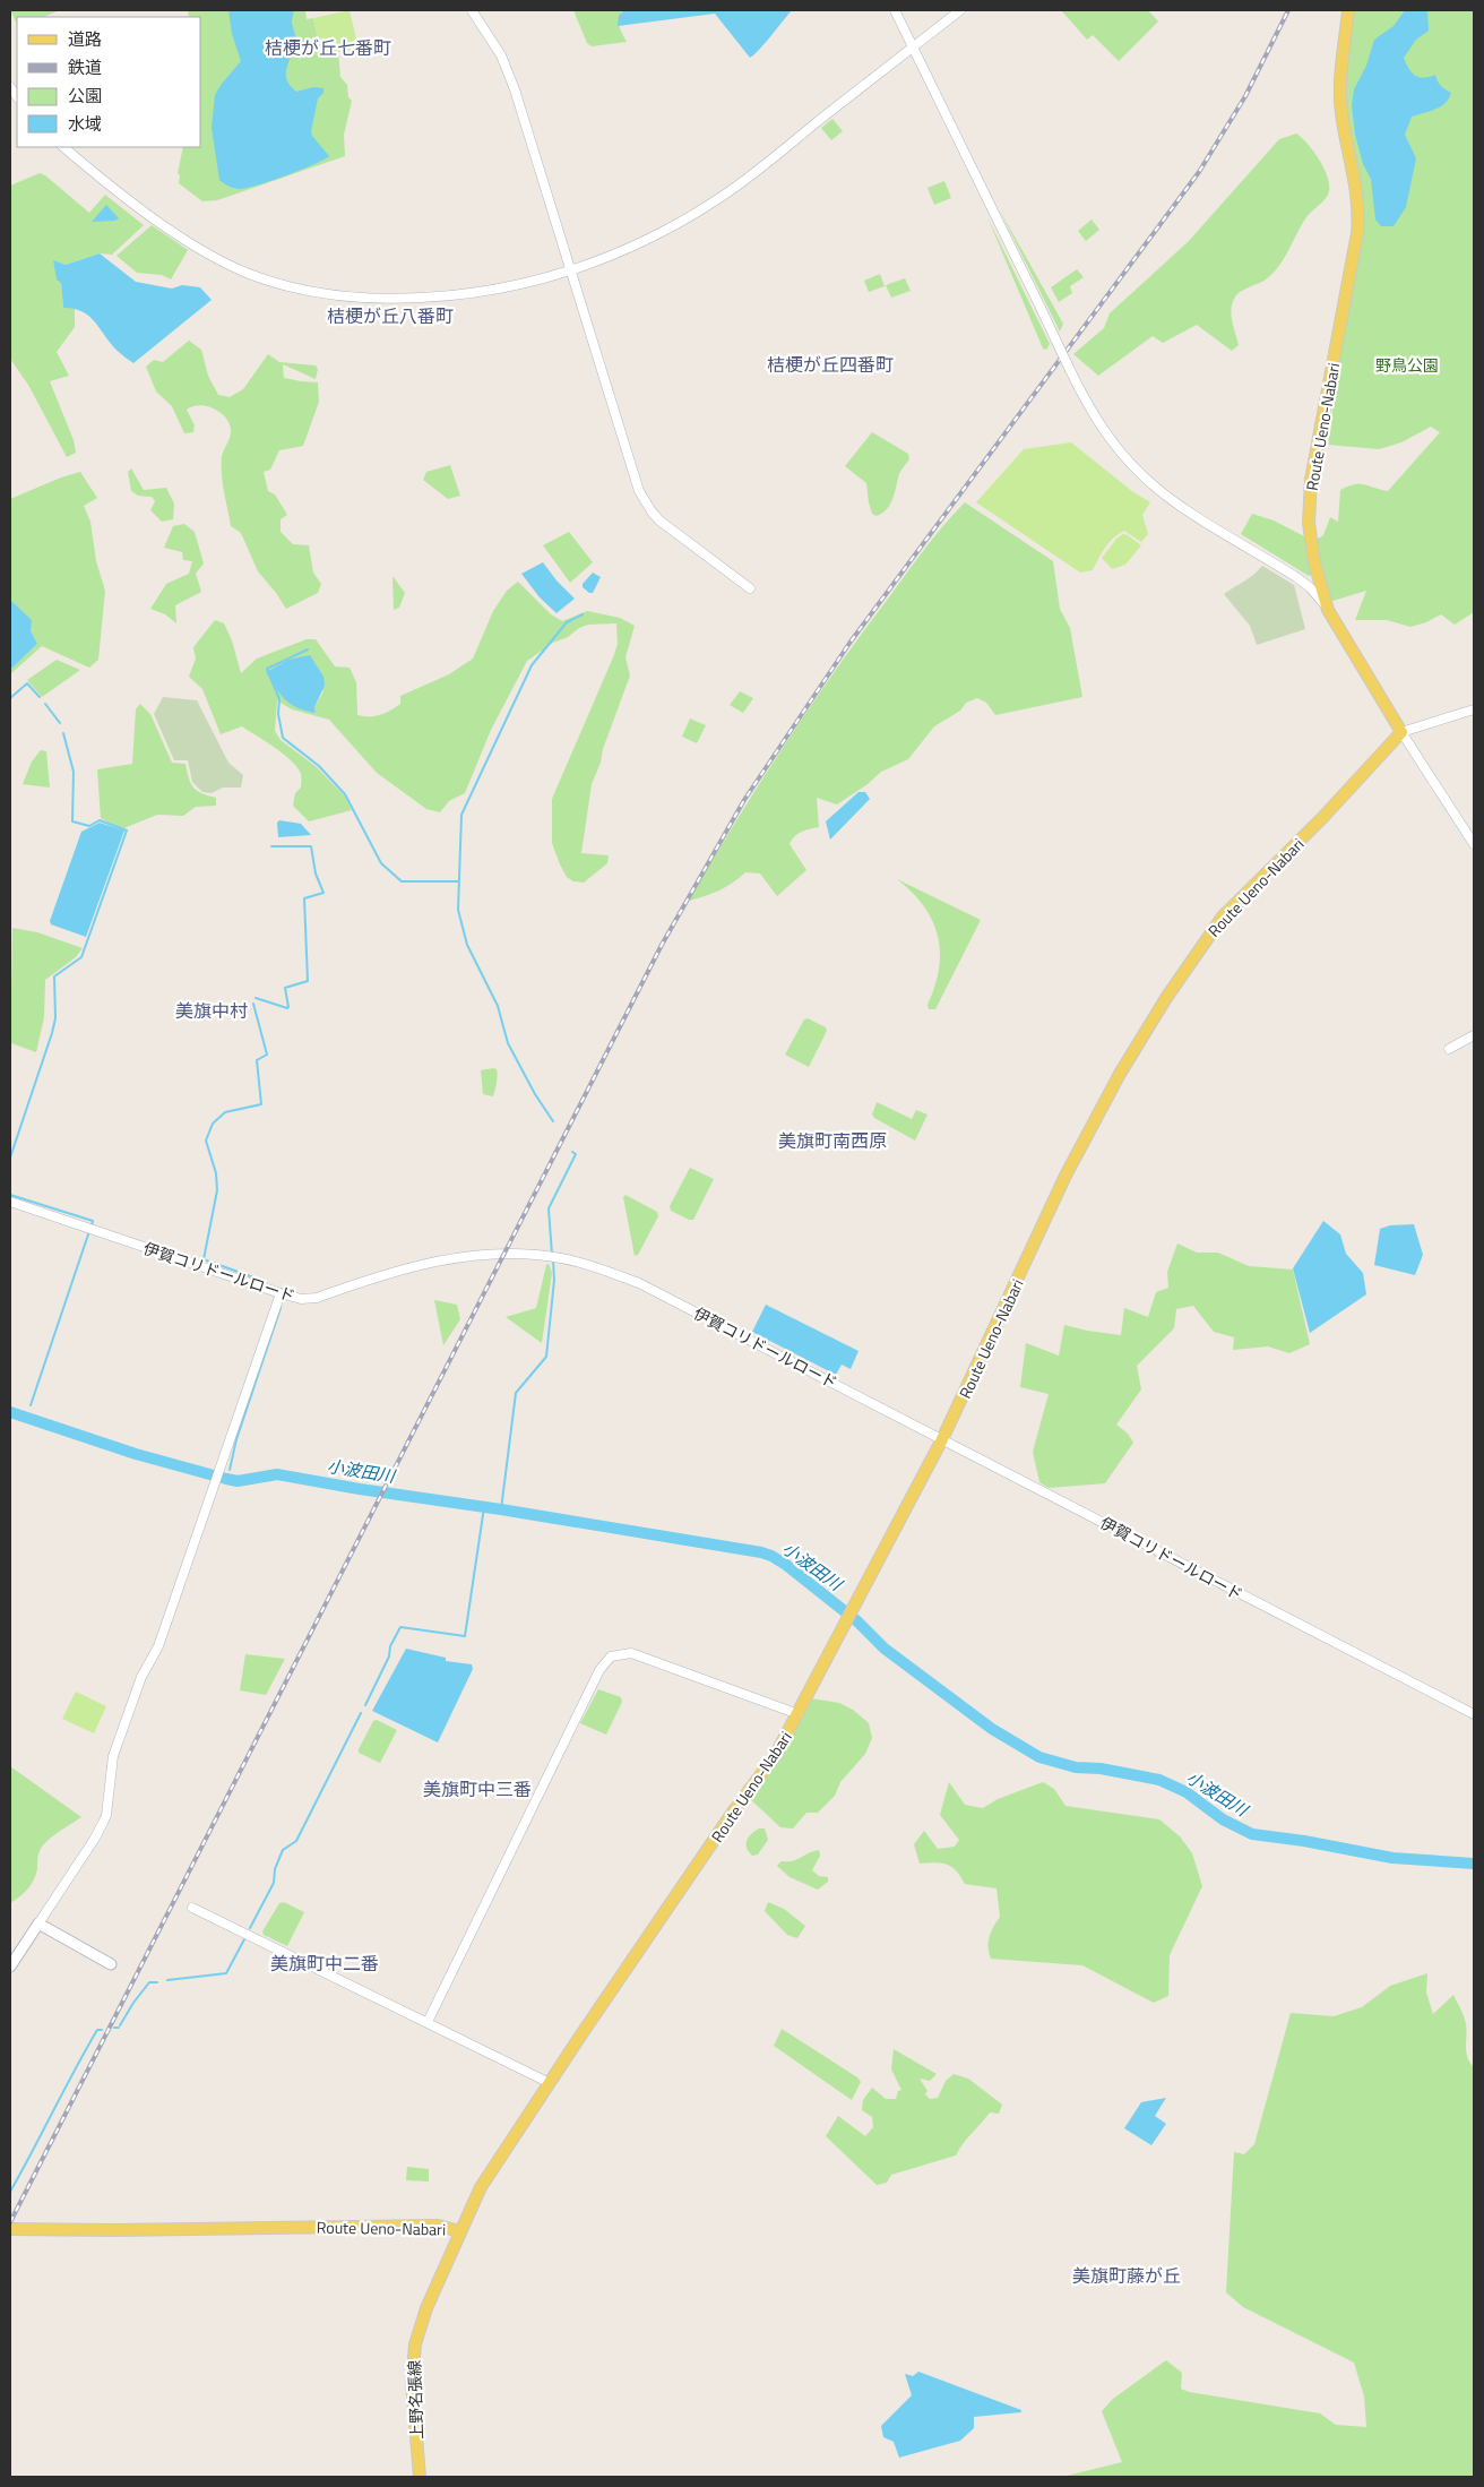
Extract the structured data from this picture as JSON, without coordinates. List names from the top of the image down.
{
  "streets": {
    "main road": ["Route Ueno-Nabari", "上野名張線"],
    "street": ["伊賀コリドールロード"]
  },
  "crossings": [
    ["Route Ueno-Nabari", "伊賀コリドールロード"],
    ["Route Ueno-Nabari", "上野名張線"]
  ],
  "districts": [
    "桔梗が丘七番町",
    "桔梗が丘八番町",
    "桔梗が丘四番町",
    "美旗中村",
    "美旗町南西原",
    "美旗町中三番",
    "美旗町中二番",
    "美旗町藤が丘"
  ],
  "water": ["小波田川"],
  "parks": ["野鳥公園"],
  "legend": [
    "道路",
    "鉄道",
    "公園",
    "水域"
  ]
}
